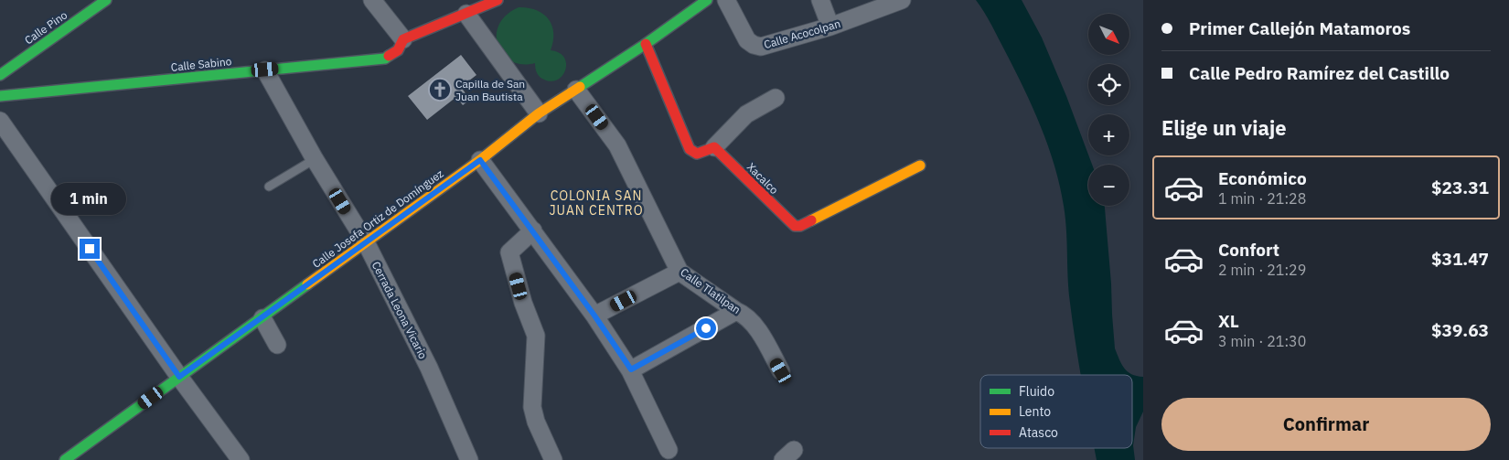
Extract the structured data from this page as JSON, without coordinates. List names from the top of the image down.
{
  "streets": {
    "street": [
      "Calle Pino",
      "Calle Acocolpan",
      "Calle Sabino",
      "Xacalco",
      "Calle Josefa Ortiz de Domínguez",
      "Calle Tlatilpan",
      "Cerrada Leona Vicario"
    ]
  },
  "crossings": [
    ["Calle Sabino", "Cerrada Leona Vicario"],
    ["Calle Josefa Ortiz de Domínguez", "Calle Tlatilpan"],
    ["Calle Josefa Ortiz de Domínguez", "Cerrada Leona Vicario"]
  ],
  "districts": ["COLONIA SAN JUAN CENTRO"],
  "places": {
    "church": ["Capilla de San Juan Bautista"]
  },
  "legend": ["Fluido", "Lento", "Atasco"],
  "north": "bottom right",
  "page": {
    "banner": ["Primer Callejón Matamoros", "Calle Pedro Ramírez del Castillo"],
    "map_buttons": ["+", "−"],
    "heading": "Elige un viaje",
    "list": [
      {
        "name": "Económico",
        "note": "1 min · 21:28",
        "value": "$23.31"
      },
      {
        "name": "Confort",
        "note": "2 min · 21:29",
        "value": "$31.47"
      },
      {
        "name": "XL",
        "note": "3 min · 21:30",
        "value": "$39.63"
      }
    ],
    "bubble": "1 min",
    "buttons": "Confirmar"
  }
}
